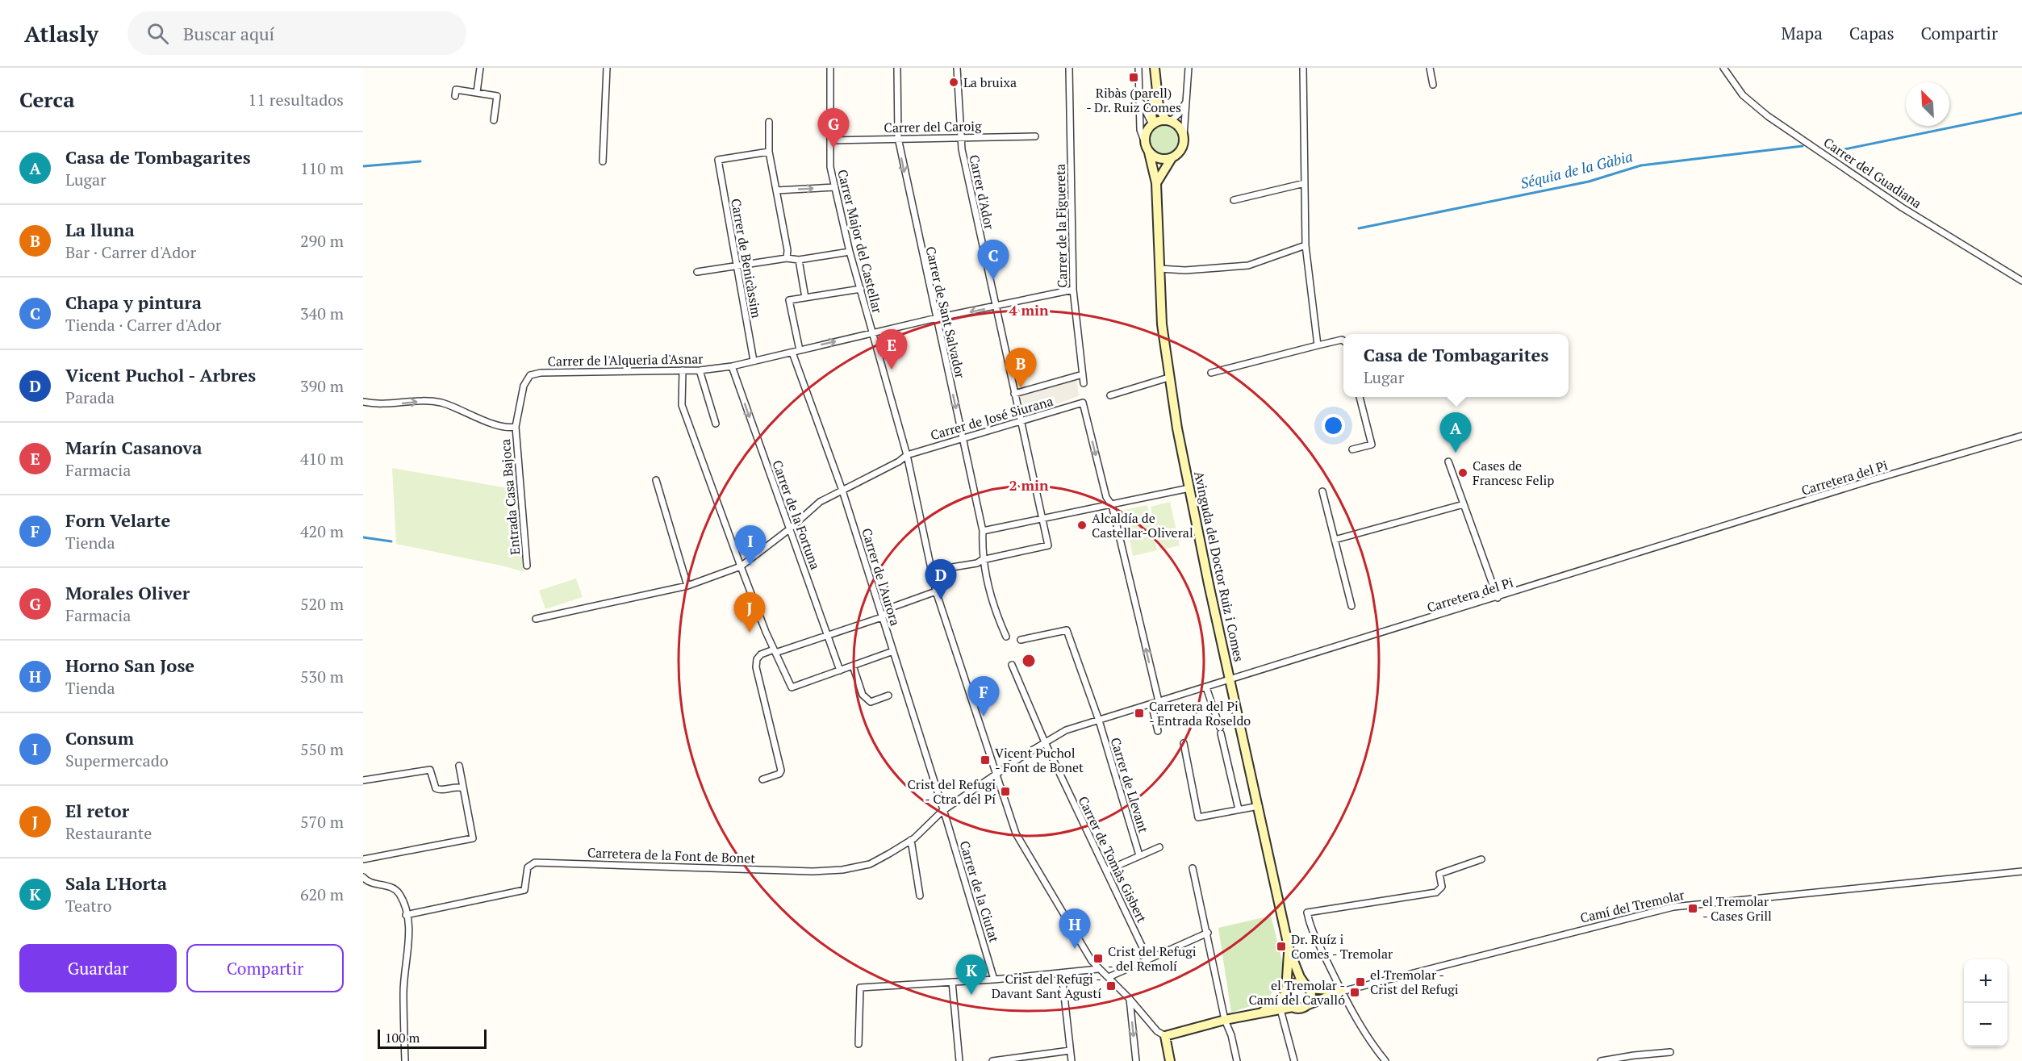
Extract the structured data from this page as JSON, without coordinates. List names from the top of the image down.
{
  "streets": {
    "street": [
      "Carrer del Caroig",
      "Carrer del Guadiana",
      "Carrer d'Ador",
      "Carrer de la Figuereta",
      "Carrer Major del Castellar",
      "Carrer de Benicàssim",
      "Carrer de Sant Salvador",
      "Carrer de l'Alqueria d'Asnar",
      "Carrer de José Siurana",
      "Carretera del Pi",
      "Entrada Casa Bajoca",
      "Carrer de la Fortuna",
      "Avinguda del Doctor Ruiz i Comes",
      "Carrer de l'Aurora",
      "Carrer de Llevant",
      "Carretera de la Font de Bonet",
      "Carrer de Tomàs Gisbert",
      "Carrer de la Ciutat",
      "Camí del Tremolar"
    ]
  },
  "crossings": [
    ["Carrer del Caroig", "Carrer d'Ador"],
    ["Carrer del Caroig", "Carrer Major del Castellar"],
    ["Carrer del Caroig", "Carrer de Sant Salvador"],
    ["Carrer d'Ador", "Carrer de Sant Salvador"],
    ["Carrer d'Ador", "Carrer de l'Alqueria d'Asnar"],
    ["Carrer d'Ador", "Carrer de José Siurana"],
    ["Carrer de la Figuereta", "Carrer de l'Alqueria d'Asnar"],
    ["Carrer Major del Castellar", "Carrer de l'Alqueria d'Asnar"],
    ["Carrer Major del Castellar", "Carrer de José Siurana"],
    ["Carrer Major del Castellar", "Carretera del Pi"],
    ["Carrer de Benicàssim", "Carrer de l'Alqueria d'Asnar"],
    ["Carrer de Sant Salvador", "Carrer de l'Alqueria d'Asnar"],
    ["Carrer de Sant Salvador", "Carrer de José Siurana"],
    ["Carrer de l'Alqueria d'Asnar", "Entrada Casa Bajoca"],
    ["Carrer de l'Alqueria d'Asnar", "Carrer de la Fortuna"],
    ["Carrer de l'Alqueria d'Asnar", "Carrer de l'Aurora"],
    ["Carrer de José Siurana", "Carrer de la Fortuna"],
    ["Carrer de José Siurana", "Carrer de l'Aurora"],
    ["Carretera del Pi", "Avinguda del Doctor Ruiz i Comes"],
    ["Carretera del Pi", "Carrer de l'Aurora"],
    ["Carretera del Pi", "Carrer de Llevant"],
    ["Carretera del Pi", "Carretera de la Font de Bonet"],
    ["Carretera del Pi", "Carrer de Tomàs Gisbert"],
    ["Carretera del Pi", "Carrer de la Ciutat"],
    ["Avinguda del Doctor Ruiz i Comes", "Camí del Tremolar"],
    ["Carrer de l'Aurora", "Carretera de la Font de Bonet"],
    ["Carrer de l'Aurora", "Carrer de la Ciutat"],
    ["Carretera de la Font de Bonet", "Carrer de la Ciutat"]
  ],
  "one_way": ["Carrer de Sant Salvador", "Carrer de la Fortuna"],
  "water": ["Séquia de la Gàbia"],
  "places": {
    "transit": [
      "Ribàs (parell) - Dr. Ruiz Comes",
      "Carretera del Pi - Entrada Roseldo",
      "Vicent Puchol - Font de Bonet",
      "Crist del Refugi - Ctra. del Pí",
      "el Tremolar - Cases Grill",
      "Dr. Ruíz i Comes - Tremolar",
      "Crist del Refugi - del Remolí",
      "el Tremolar - Crist del Refugi",
      "Crist del Refugi - Davant Sant Agustí",
      "el Tremolar - Camí del Cavalló"
    ],
    "other": ["La bruixa", "Cases de Francesc Felip", "Alcaldía de Castellar-Oliveral"]
  },
  "scale_bar": "100 m",
  "north": "top left",
  "page": {
    "header": "Atlasly",
    "search": "Buscar aquí",
    "nav": ["Mapa", "Capas", "Compartir"],
    "heading": ["Cerca", "11 resultados"],
    "pins": [
      "G",
      "C",
      "E",
      "B",
      "A",
      "I",
      "D",
      "J",
      "F",
      "H",
      "K"
    ],
    "list": [
      {
        "mark": "A",
        "name": "Casa de Tombagarites",
        "note": "Lugar",
        "value": "110 m"
      },
      {
        "mark": "B",
        "name": "La lluna",
        "note": "Bar · Carrer d'Ador",
        "value": "290 m"
      },
      {
        "mark": "C",
        "name": "Chapa y pintura",
        "note": "Tienda · Carrer d'Ador",
        "value": "340 m"
      },
      {
        "mark": "D",
        "name": "Vicent Puchol - Arbres",
        "note": "Parada",
        "value": "390 m"
      },
      {
        "mark": "E",
        "name": "Marín Casanova",
        "note": "Farmacia",
        "value": "410 m"
      },
      {
        "mark": "F",
        "name": "Forn Velarte",
        "note": "Tienda",
        "value": "420 m"
      },
      {
        "mark": "G",
        "name": "Morales Oliver",
        "note": "Farmacia",
        "value": "520 m"
      },
      {
        "mark": "H",
        "name": "Horno San Jose",
        "note": "Tienda",
        "value": "530 m"
      },
      {
        "mark": "I",
        "name": "Consum",
        "note": "Supermercado",
        "value": "550 m"
      },
      {
        "mark": "J",
        "name": "El retor",
        "note": "Restaurante",
        "value": "570 m"
      },
      {
        "mark": "K",
        "name": "Sala L'Horta",
        "note": "Teatro",
        "value": "620 m"
      }
    ],
    "popup": ["Casa de Tombagarites", "Lugar"],
    "buttons": ["Guardar", "Compartir"],
    "map_buttons": ["+", "−"],
    "scale": "100 m"
  },
  "rings": ["4 min", "2 min"]
}
